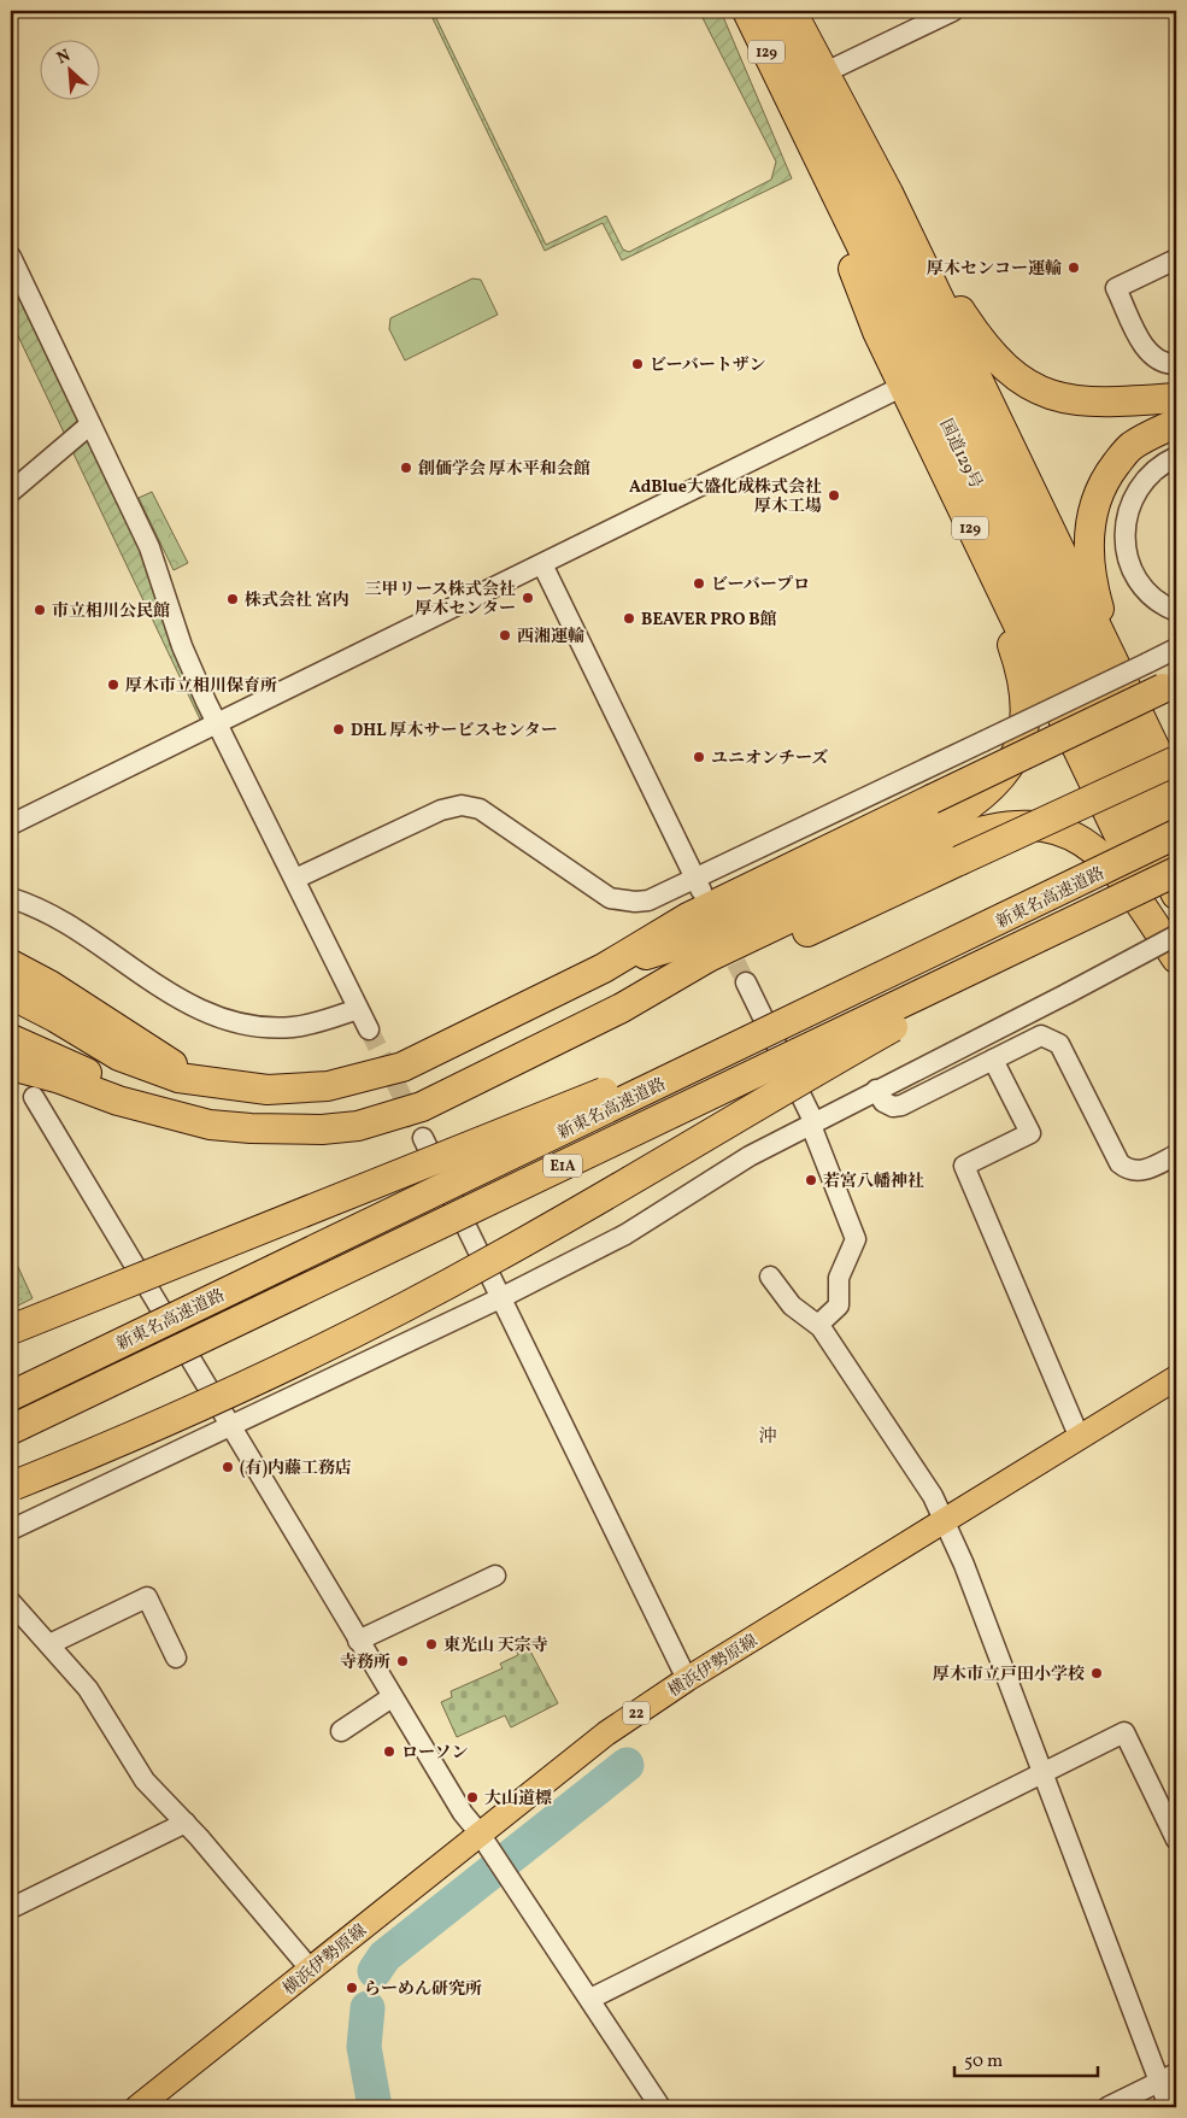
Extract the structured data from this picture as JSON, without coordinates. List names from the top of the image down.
{
  "streets": {
    "highway": [
      "129",
      "国道129号",
      "新東名高速道路",
      "E1A"
    ],
    "main road": ["横浜伊勢原線", "22"]
  },
  "crossings": [
    ["129", "国道129号"]
  ],
  "districts": ["沖"],
  "places": [
    "厚木センコー運輸",
    "ビーバートザン",
    "創価学会 厚木平和会館",
    "AdBlue大盛化成株式会社 厚木工場",
    "ビーバープロ",
    "三甲リース株式会社 厚木センター",
    "株式会社 宮内",
    "市立相川公民館",
    "BEAVER PRO B館",
    "西湘運輸",
    "厚木市立相川保育所",
    "DHL 厚木サービスセンター",
    "ユニオンチーズ",
    "若宮八幡神社",
    "(有)内藤工務店",
    "東光山 天宗寺",
    "寺務所",
    "厚木市立戸田小学校",
    "ローソン",
    "大山道標",
    "らーめん研究所"
  ],
  "scale_bar": "50 m",
  "north": "top left"
}
